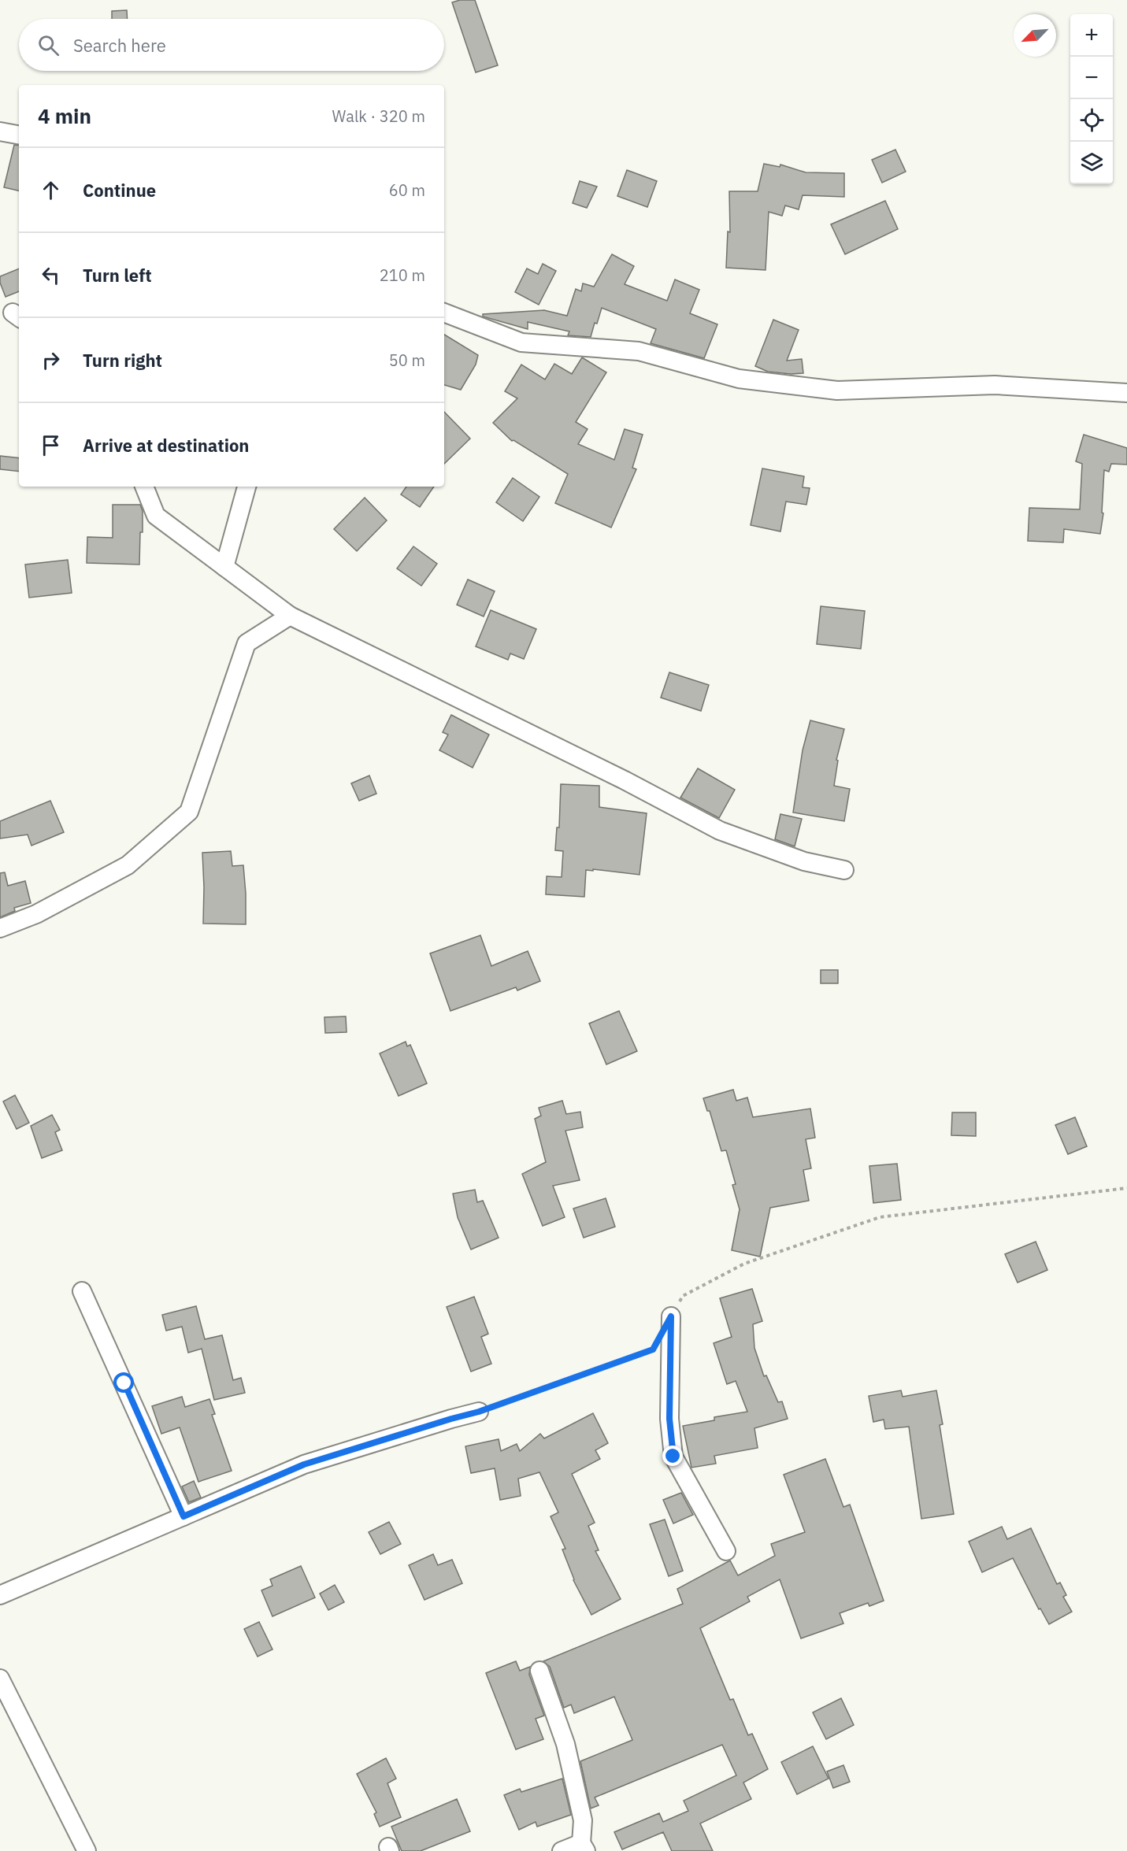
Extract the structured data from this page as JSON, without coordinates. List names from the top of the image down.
{
  "north": "bottom left",
  "page": {
    "map_buttons": ["+", "−"],
    "search": "Search here",
    "heading": ["4 min", "Walk · 320 m"],
    "list": [
      ["Continue", "60 m"],
      ["Turn left", "210 m"],
      ["Turn right", "50 m"],
      "Arrive at destination"
    ]
  }
}
